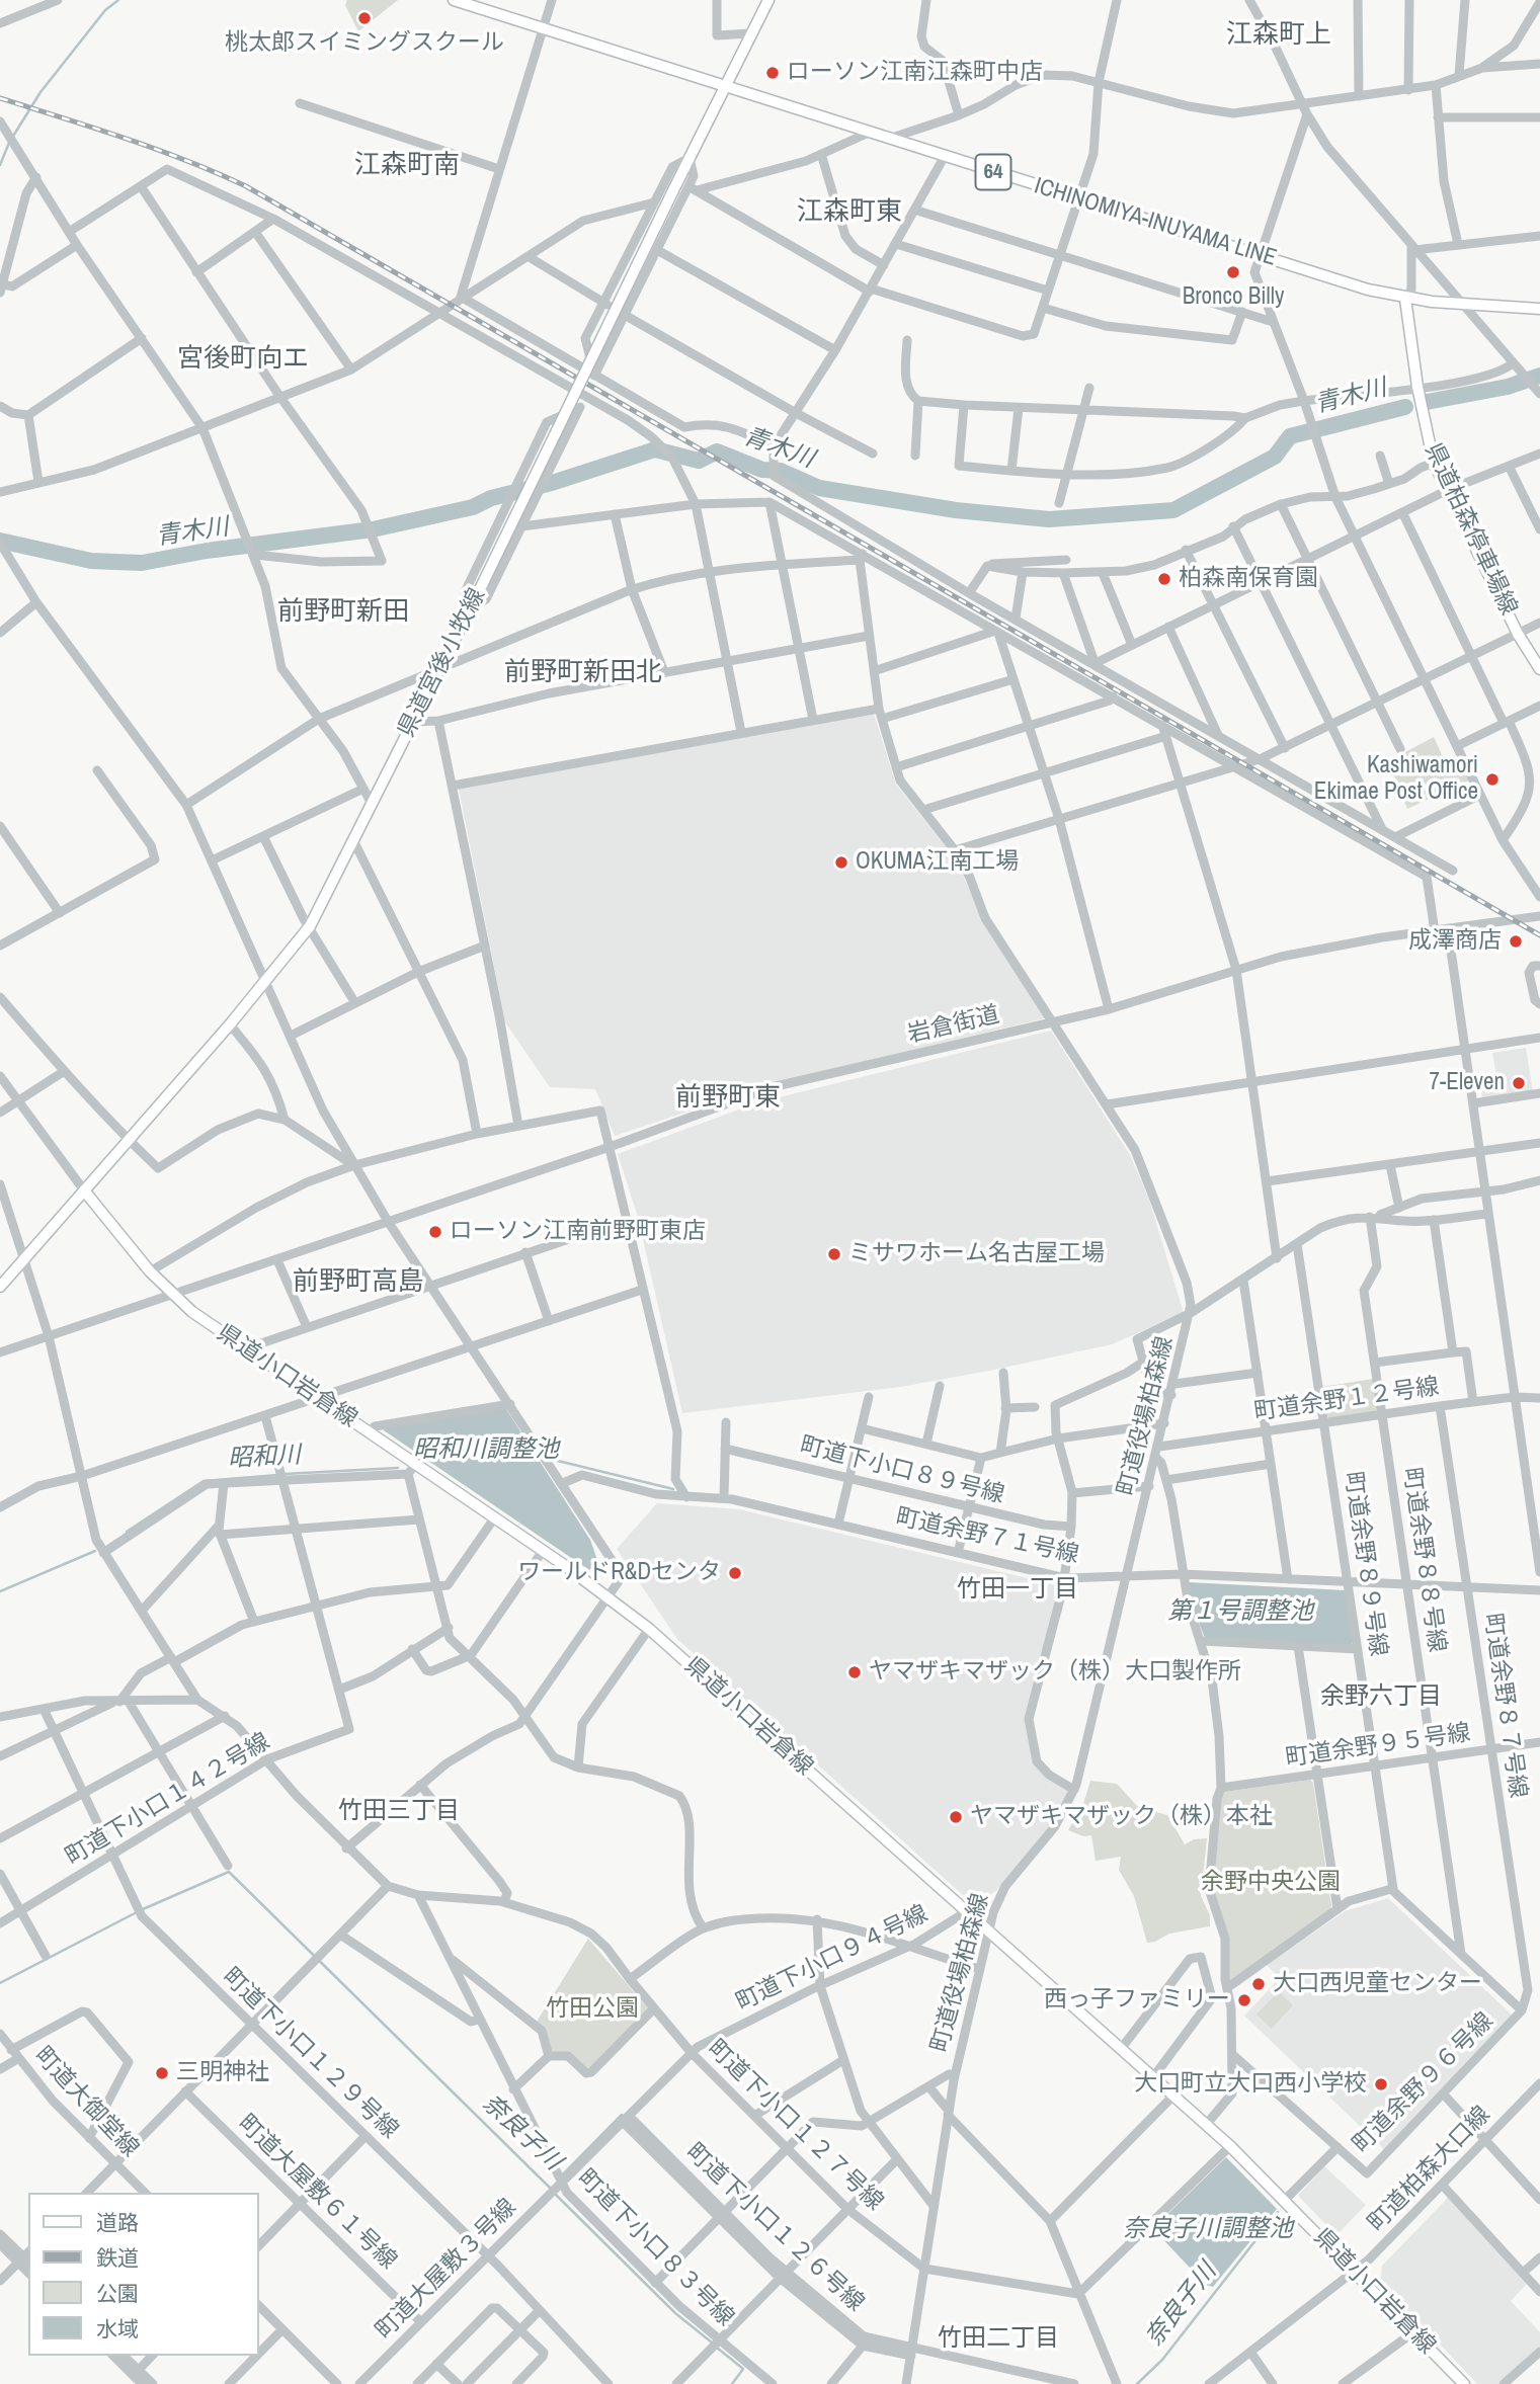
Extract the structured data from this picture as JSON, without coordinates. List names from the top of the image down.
{
  "streets": {
    "main road": [
      "64",
      "ICHINOMIYA-INUYAMA LINE",
      "県道柏森停車場線",
      "県道宮後小牧線",
      "県道小口岩倉線"
    ],
    "street": [
      "岩倉街道",
      "町道余野１２号線",
      "町道役場柏森線",
      "町道下小口８９号線",
      "町道余野７１号線",
      "町道余野８８号線",
      "町道余野８９号線",
      "町道余野８７号線",
      "町道余野９５号線",
      "町道下小口１４２号線",
      "町道下小口９４号線",
      "町道下小口１２９号線",
      "町道余野９６号線",
      "町道大御堂線",
      "町道下小口１２７号線",
      "町道柏森大口線",
      "町道大屋敷６１号線",
      "町道下小口１２６号線",
      "町道下小口８３号線",
      "町道大屋敷３号線"
    ]
  },
  "crossings": [
    ["ICHINOMIYA-INUYAMA LINE", "県道柏森停車場線"],
    ["ICHINOMIYA-INUYAMA LINE", "県道宮後小牧線"],
    ["県道宮後小牧線", "県道小口岩倉線"],
    ["岩倉街道", "県道小口岩倉線"],
    ["県道小口岩倉線", "町道役場柏森線"],
    ["県道小口岩倉線", "町道下小口９４号線"],
    ["県道小口岩倉線", "町道柏森大口線"],
    ["町道余野１２号線", "町道役場柏森線"],
    ["町道余野１２号線", "町道余野８８号線"],
    ["町道余野１２号線", "町道余野８９号線"],
    ["町道余野１２号線", "町道余野８７号線"],
    ["町道役場柏森線", "町道余野７１号線"],
    ["町道役場柏森線", "町道下小口１２７号線"],
    ["町道役場柏森線", "町道下小口１２６号線"],
    ["町道余野７１号線", "町道余野８８号線"],
    ["町道余野７１号線", "町道余野８９号線"],
    ["町道余野７１号線", "町道余野８７号線"],
    ["町道余野８８号線", "町道余野９５号線"],
    ["町道余野８８号線", "町道余野９６号線"],
    ["町道余野８９号線", "町道余野９５号線"],
    ["町道余野８９号線", "町道余野９６号線"],
    ["町道余野８７号線", "町道余野９５号線"],
    ["町道余野８７号線", "町道余野９６号線"],
    ["町道下小口１４２号線", "町道下小口１２９号線"],
    ["町道下小口９４号線", "町道下小口１２７号線"],
    ["町道下小口９４号線", "町道下小口１２６号線"],
    ["町道下小口９４号線", "町道下小口８３号線"],
    ["町道下小口９４号線", "町道大屋敷３号線"],
    ["町道下小口１２９号線", "町道大屋敷３号線"],
    ["町道下小口１２７号線", "町道下小口８３号線"],
    ["町道大屋敷６１号線", "町道大屋敷３号線"],
    ["町道下小口８３号線", "町道大屋敷３号線"]
  ],
  "districts": [
    "江森町上",
    "江森町南",
    "江森町東",
    "宮後町向エ",
    "前野町新田",
    "前野町新田北",
    "前野町東",
    "前野町高島",
    "竹田一丁目",
    "余野六丁目",
    "竹田三丁目",
    "竹田二丁目"
  ],
  "water": [
    "青木川",
    "昭和川調整池",
    "昭和川",
    "第１号調整池",
    "奈良子川",
    "奈良子川調整池"
  ],
  "parks": ["余野中央公園", "竹田公園"],
  "places": [
    "桃太郎スイミングスクール",
    "ローソン江南江森町中店",
    "Bronco Billy",
    "柏森南保育園",
    "Kashiwamori Ekimae Post Office",
    "OKUMA江南工場",
    "成澤商店",
    "7-Eleven",
    "ローソン江南前野町東店",
    "ミサワホーム名古屋工場",
    "ワールドR&Dセンタ",
    "ヤマザキマザック（株）大口製作所",
    "ヤマザキマザック（株）本社",
    "大口西児童センター",
    "西っ子ファミリー",
    "三明神社",
    "大口町立大口西小学校"
  ],
  "legend": [
    "道路",
    "鉄道",
    "公園",
    "水域"
  ]
}
